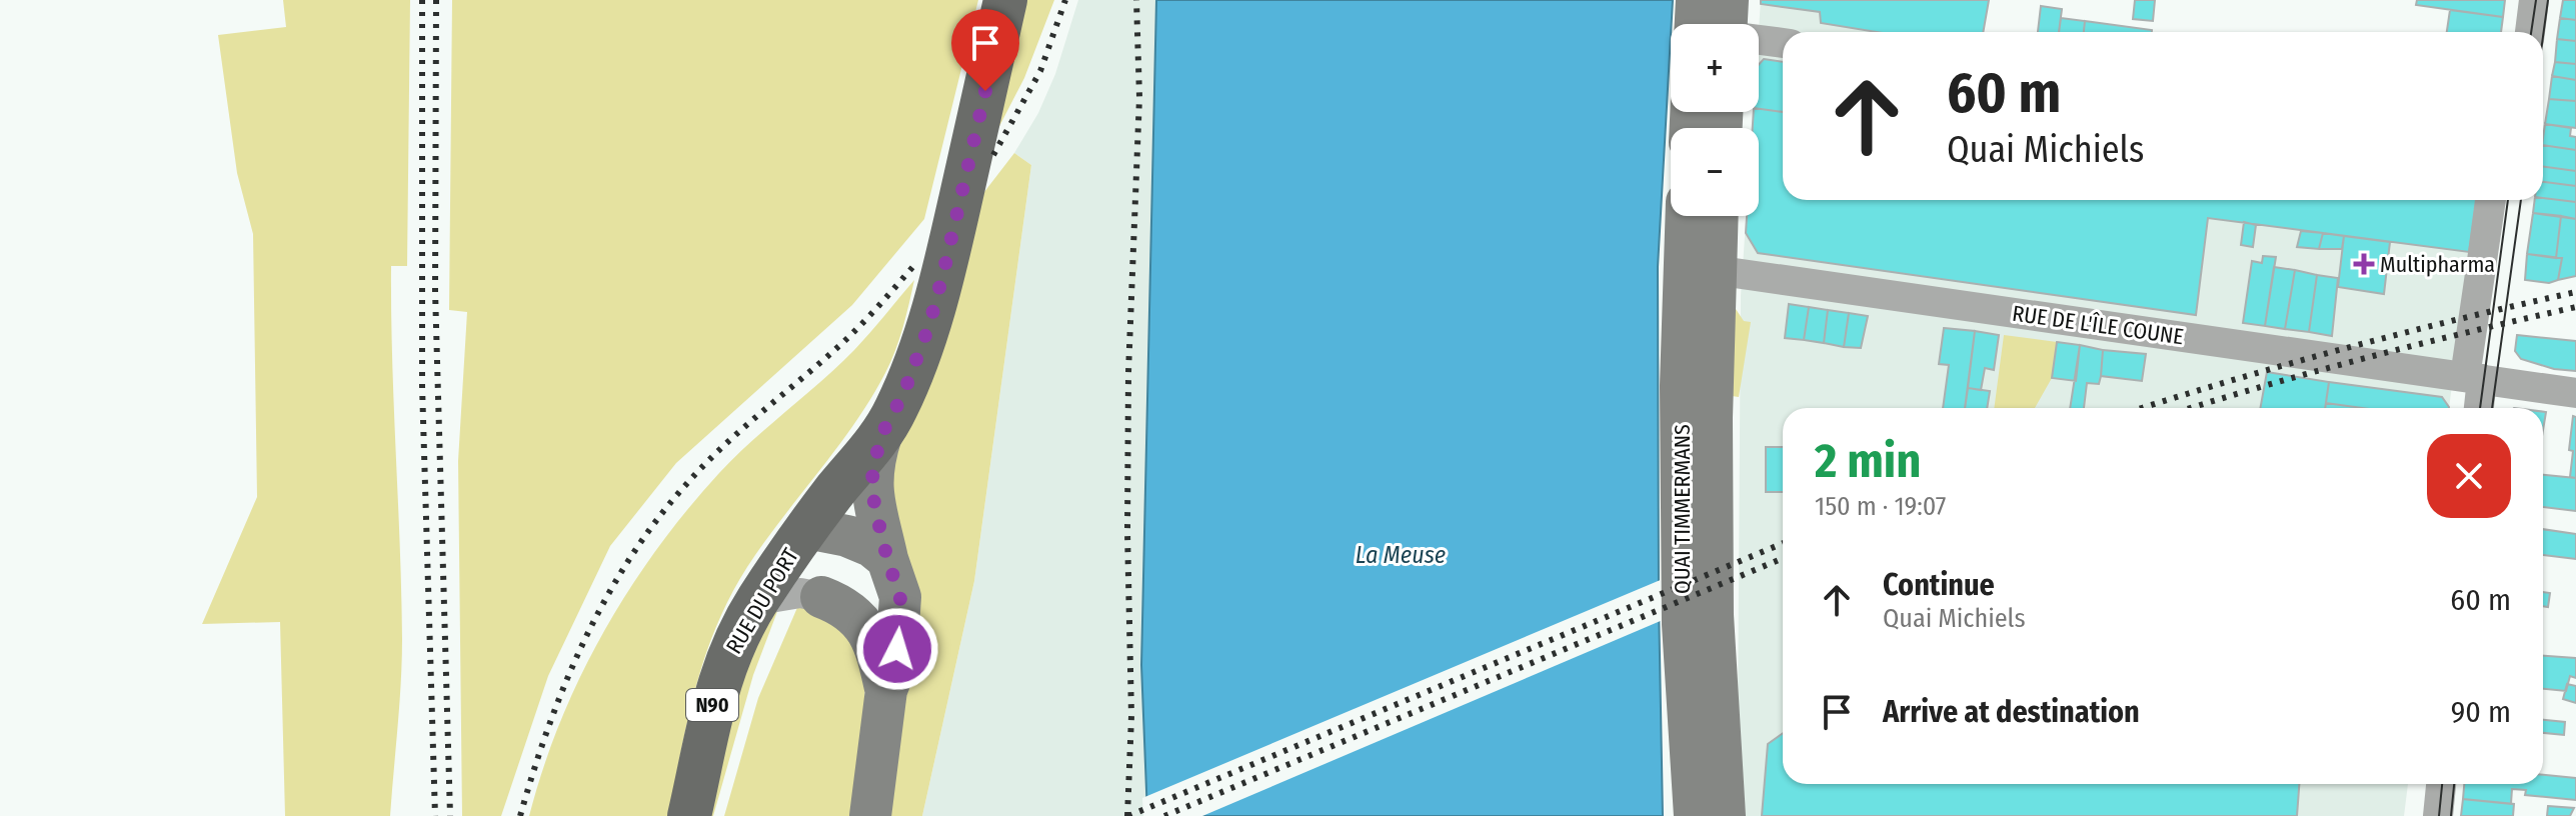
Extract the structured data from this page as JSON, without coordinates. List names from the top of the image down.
{
  "streets": {
    "main road": ["QUAI TIMMERMANS", "RUE DU PORT", "N90"],
    "street": ["RUE DE L'ÎLE COUNE"]
  },
  "crossings": [
    ["RUE DE L'ÎLE COUNE", "QUAI TIMMERMANS"],
    ["RUE DU PORT", "N90"]
  ],
  "water": ["La Meuse"],
  "places": {
    "health": ["Multipharma"]
  },
  "page": {
    "map_buttons": ["+", "−"],
    "turn": ["60 m", "Quai Michiels"],
    "heading": ["2 min", "150 m · 19:07"],
    "list": [
      {
        "name": "Continue",
        "note": "Quai Michiels",
        "value": "60 m"
      },
      {
        "name": "Arrive at destination",
        "value": "90 m"
      }
    ]
  }
}
